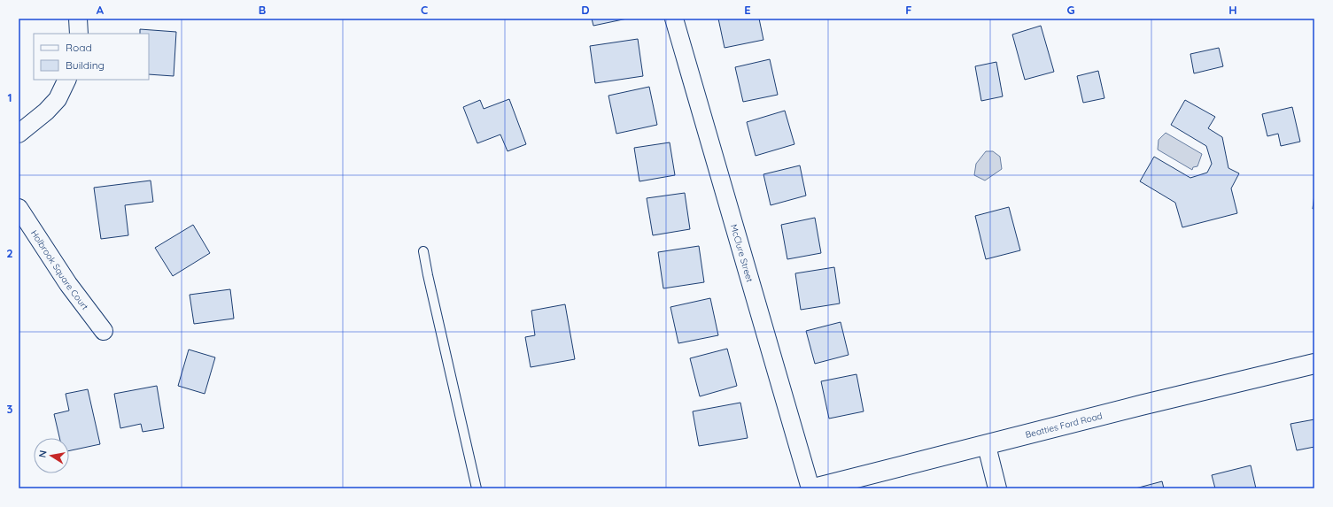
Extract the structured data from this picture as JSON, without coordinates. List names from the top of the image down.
{
  "streets": {
    "main road": ["Beatties Ford Road"],
    "street": ["McClure Street", "Holbrook Square Court"]
  },
  "crossings": [
    ["McClure Street", "Beatties Ford Road"]
  ],
  "legend": ["Road", "Building"],
  "north": "left",
  "grid": {
    "columns": [
      "A",
      "B",
      "C",
      "D",
      "E",
      "F",
      "G",
      "H"
    ],
    "rows": ["1", "2", "3"]
  }
}
